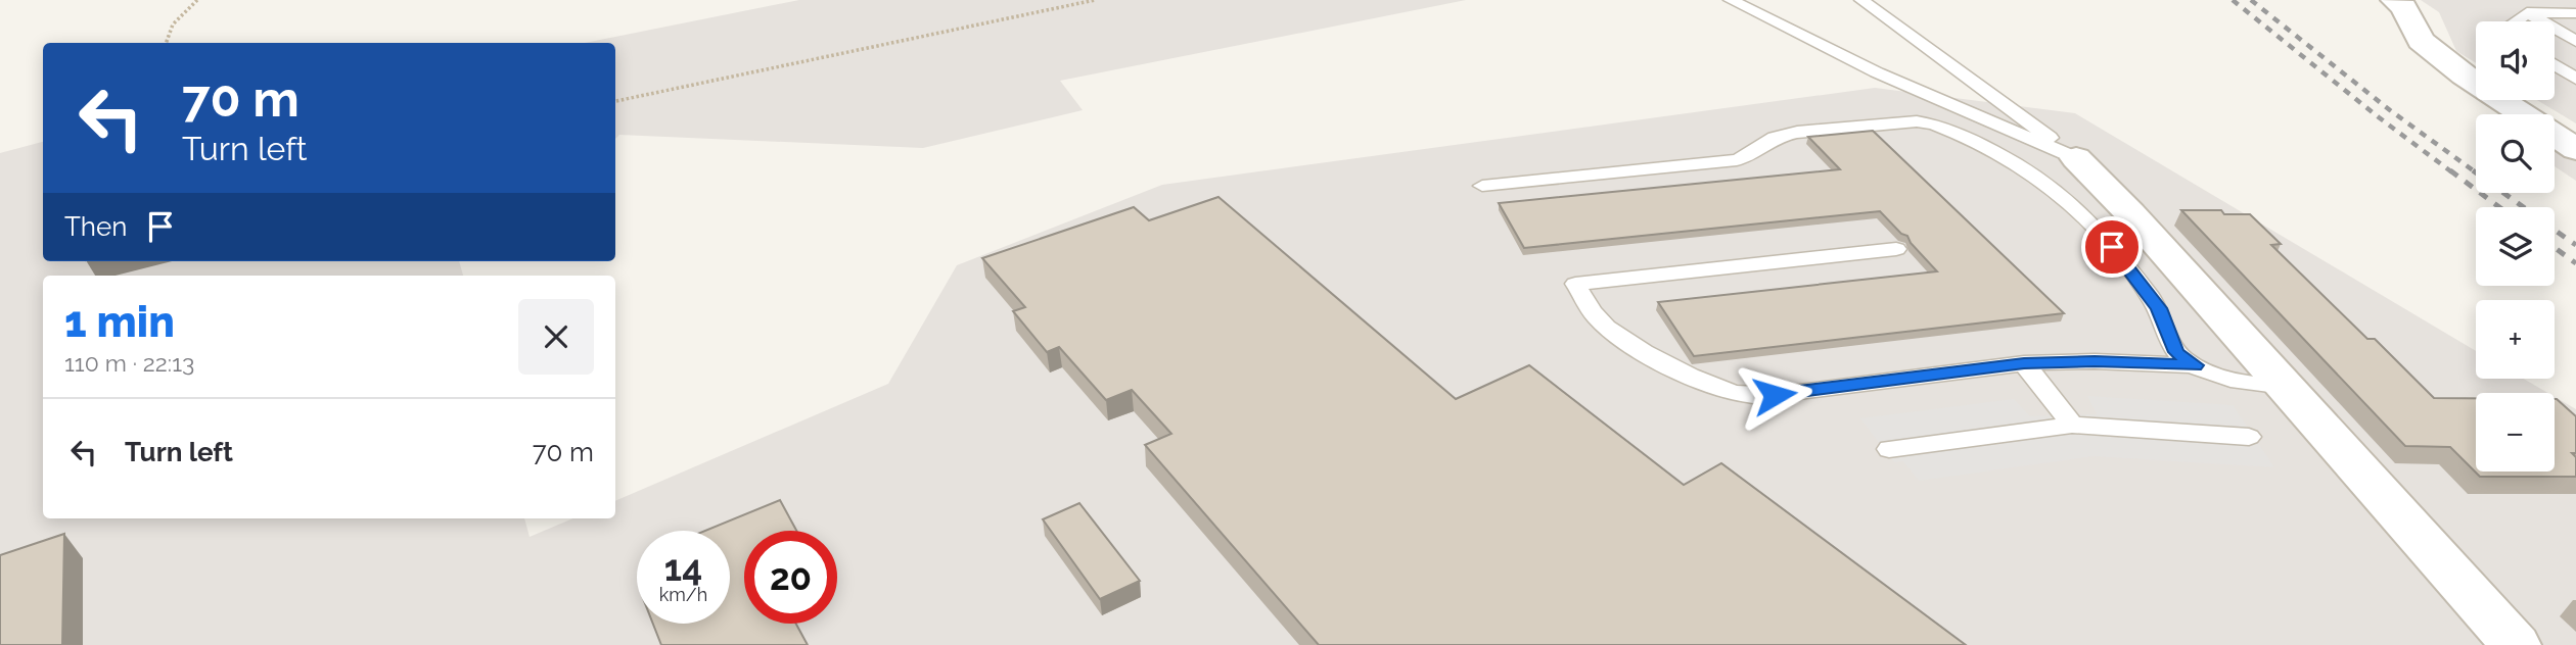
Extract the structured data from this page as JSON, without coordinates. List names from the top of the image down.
{
  "page": {
    "map_buttons": ["+", "−"],
    "turn": ["70 m", "Turn left"],
    "then": "Then",
    "heading": ["1 min", "110 m · 22:13"],
    "list": [
      {
        "name": "Turn left",
        "value": "70 m"
      }
    ],
    "speed": "14 km/h",
    "limit": "20"
  }
}
